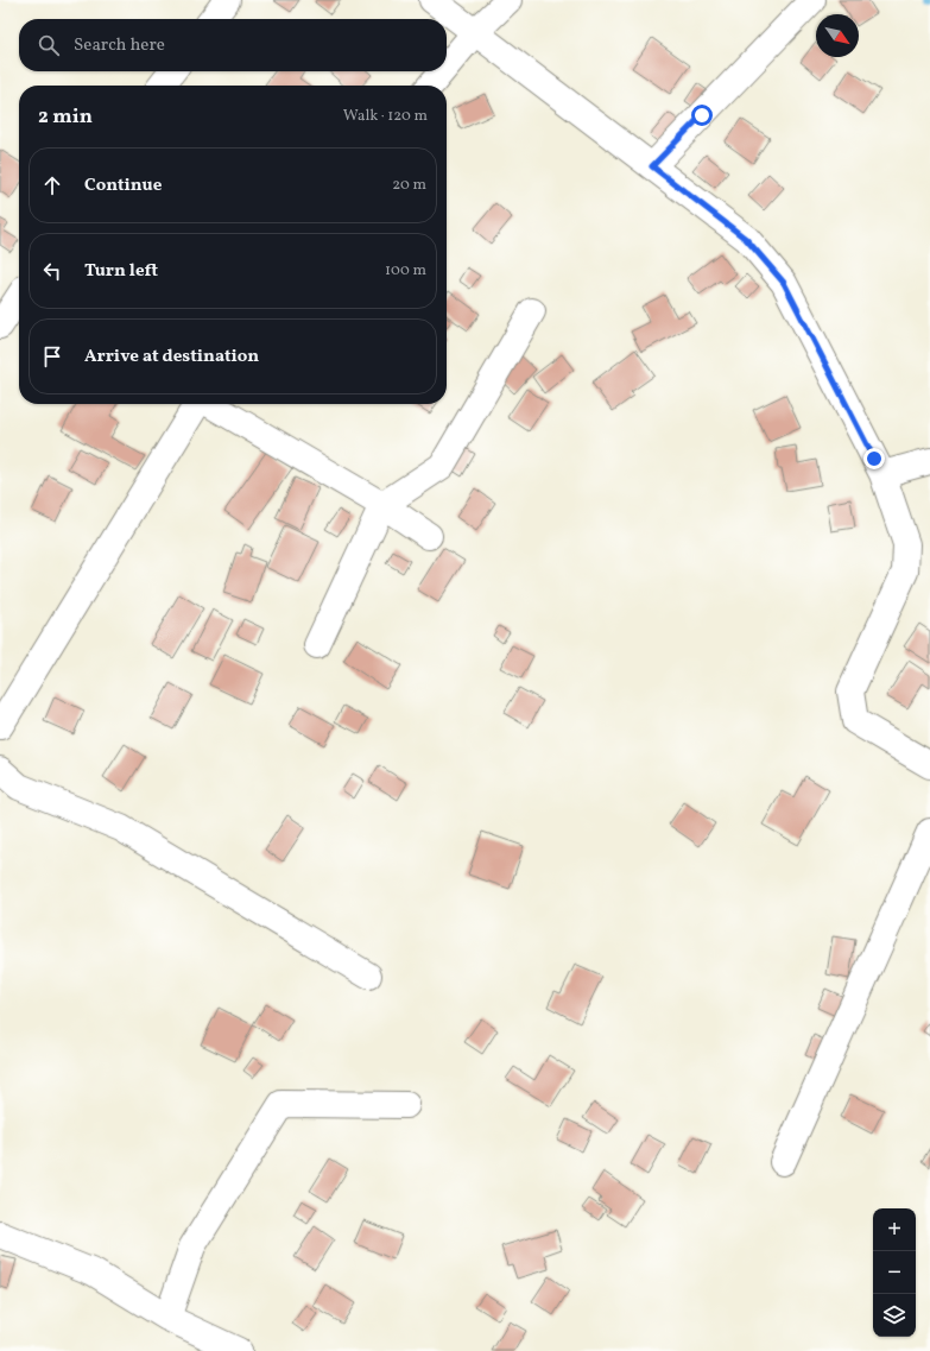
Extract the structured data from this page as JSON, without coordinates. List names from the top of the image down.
{
  "north": "bottom right",
  "page": {
    "search": "Search here",
    "heading": ["2 min", "Walk · 120 m"],
    "list": [
      ["Continue", "20 m"],
      ["Turn left", "100 m"],
      "Arrive at destination"
    ],
    "map_buttons": ["+", "−"]
  }
}
